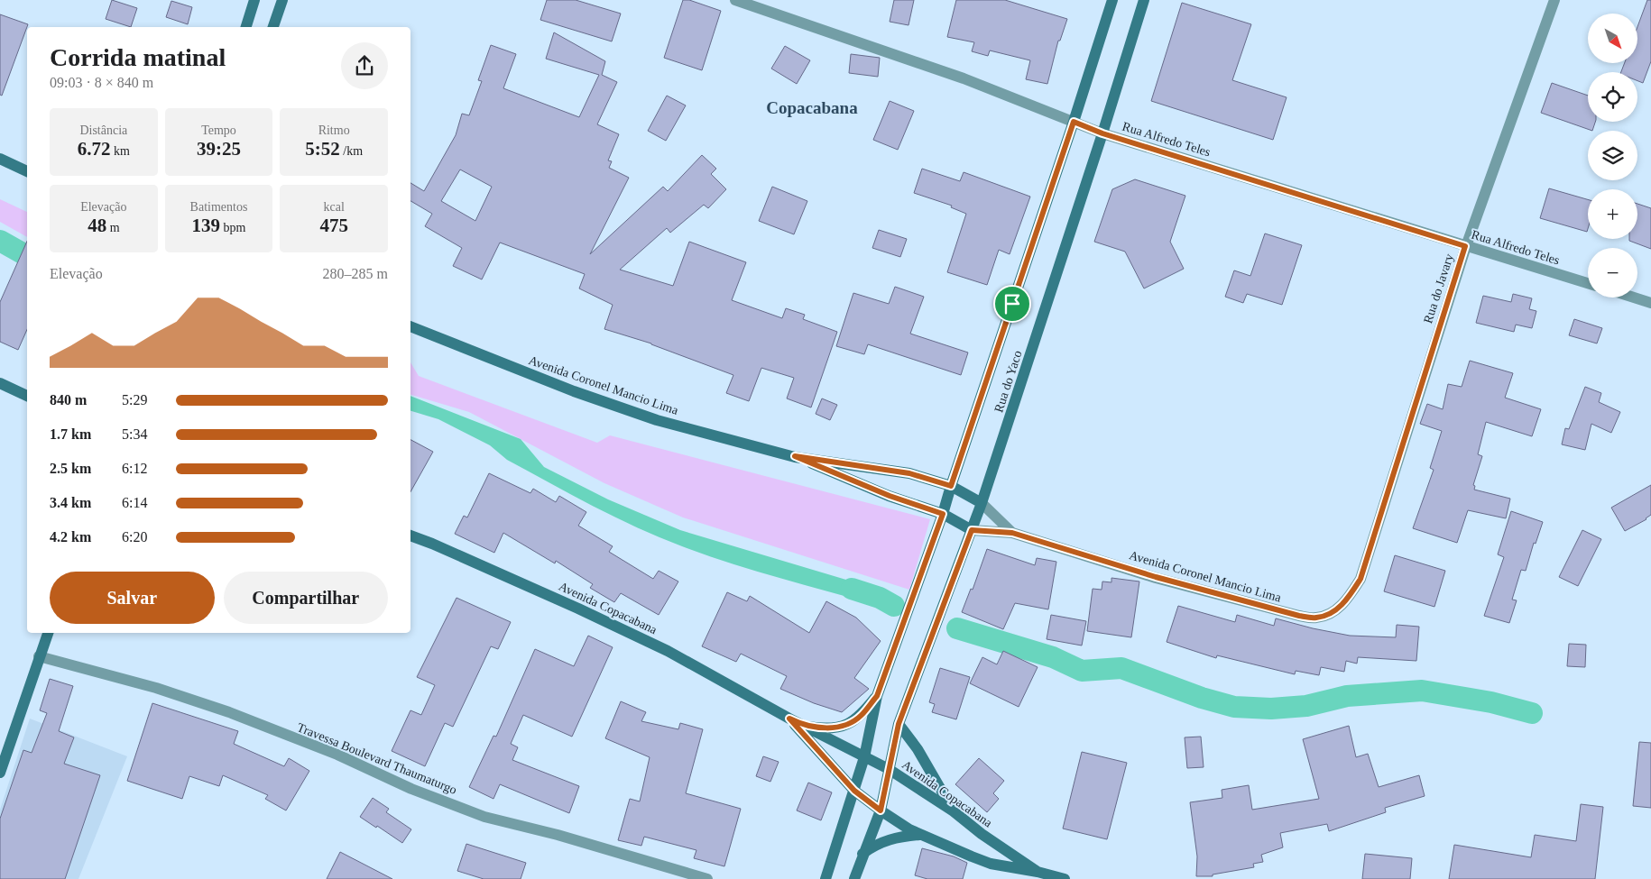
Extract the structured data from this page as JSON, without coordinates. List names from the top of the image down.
{
  "streets": {
    "street": [
      "Rua Alfredo Teles",
      "Rua do Javary",
      "Rua do Yaco",
      "Avenida Coronel Mancio Lima",
      "Avenida Copacabana",
      "Travessa Boulevard Thaumaturgo"
    ]
  },
  "crossings": [
    ["Rua Alfredo Teles", "Rua do Javary"],
    ["Rua Alfredo Teles", "Rua do Yaco"],
    ["Rua do Javary", "Avenida Coronel Mancio Lima"],
    ["Rua do Yaco", "Avenida Coronel Mancio Lima"],
    ["Rua do Yaco", "Avenida Copacabana"]
  ],
  "districts": ["Copacabana"],
  "north": "bottom right",
  "page": {
    "map_buttons": ["+", "−"],
    "heading": ["Corrida matinal", "09:03 · 8 × 840 m"],
    "stats": [
      ["Distância", "6.72 km"],
      ["Tempo", "39:25"],
      ["Ritmo", "5:52 /km"],
      ["Elevação", "48 m"],
      ["Batimentos", "139 bpm"],
      ["kcal", "475"]
    ],
    "chart": ["Elevação", "280–285 m"],
    "list": [
      {
        "name": "840 m",
        "note": "5:29"
      },
      {
        "name": "1.7 km",
        "note": "5:34"
      },
      {
        "name": "2.5 km",
        "note": "6:12"
      },
      {
        "name": "3.4 km",
        "note": "6:14"
      },
      {
        "name": "4.2 km",
        "note": "6:20"
      }
    ],
    "buttons": ["Salvar", "Compartilhar"]
  }
}
